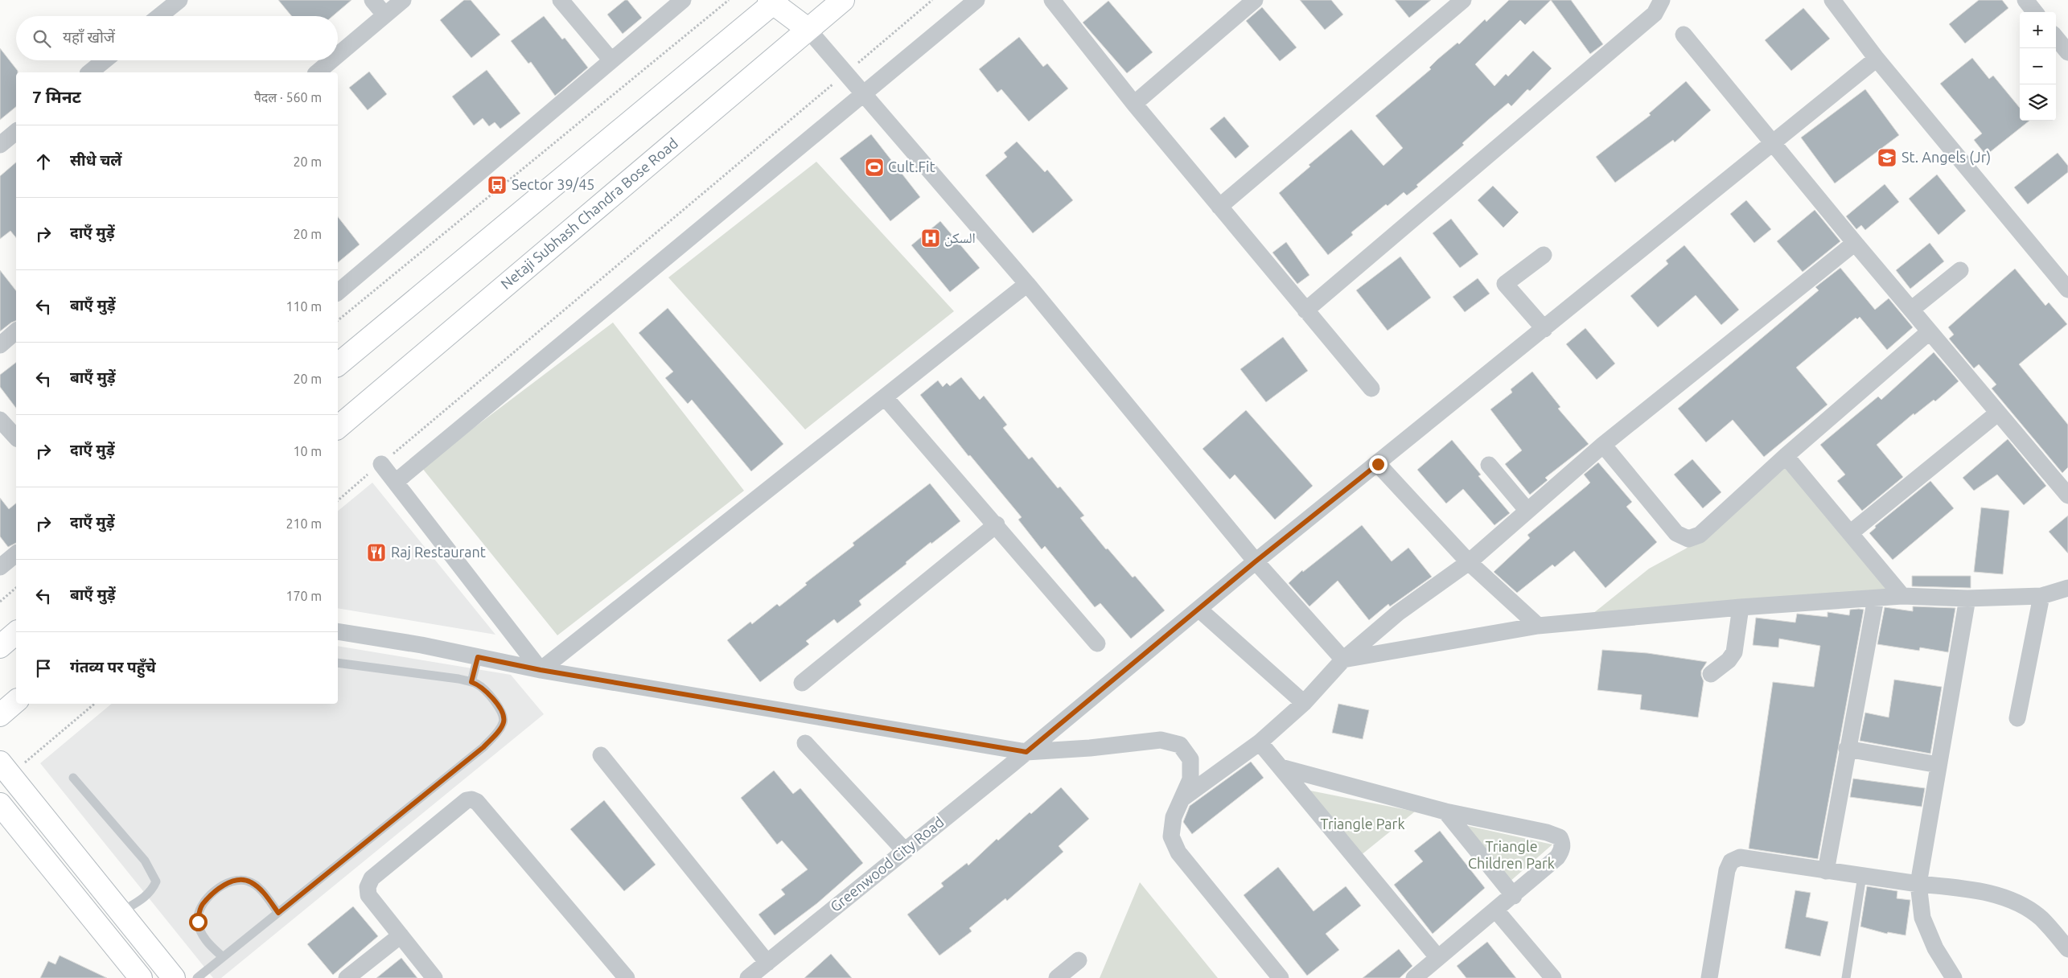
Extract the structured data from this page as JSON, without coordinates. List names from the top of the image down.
{
  "streets": {
    "main road": ["Netaji Subhash Chandra Bose Road"],
    "street": ["Greenwood City Road"]
  },
  "parks": ["Triangle Park", "Triangle Children Park"],
  "places": {
    "school or university": ["St. Angels (Jr)"],
    "sports": ["Cult.Fit"],
    "bus stop": ["Sector 39/45"],
    "hospital": ["السكن"],
    "restaurant": ["Raj Restaurant"]
  },
  "page": {
    "map_buttons": ["+", "−"],
    "search": "यहाँ खोजें",
    "heading": ["7 मिनट", "पैदल · 560 m"],
    "list": [
      ["सीधे चलें", "20 m"],
      ["दाएँ मुड़ें", "20 m"],
      ["बाएँ मुड़ें", "110 m"],
      ["बाएँ मुड़ें", "20 m"],
      ["दाएँ मुड़ें", "10 m"],
      ["दाएँ मुड़ें", "210 m"],
      ["बाएँ मुड़ें", "170 m"],
      "गंतव्य पर पहुँचे"
    ]
  }
}
